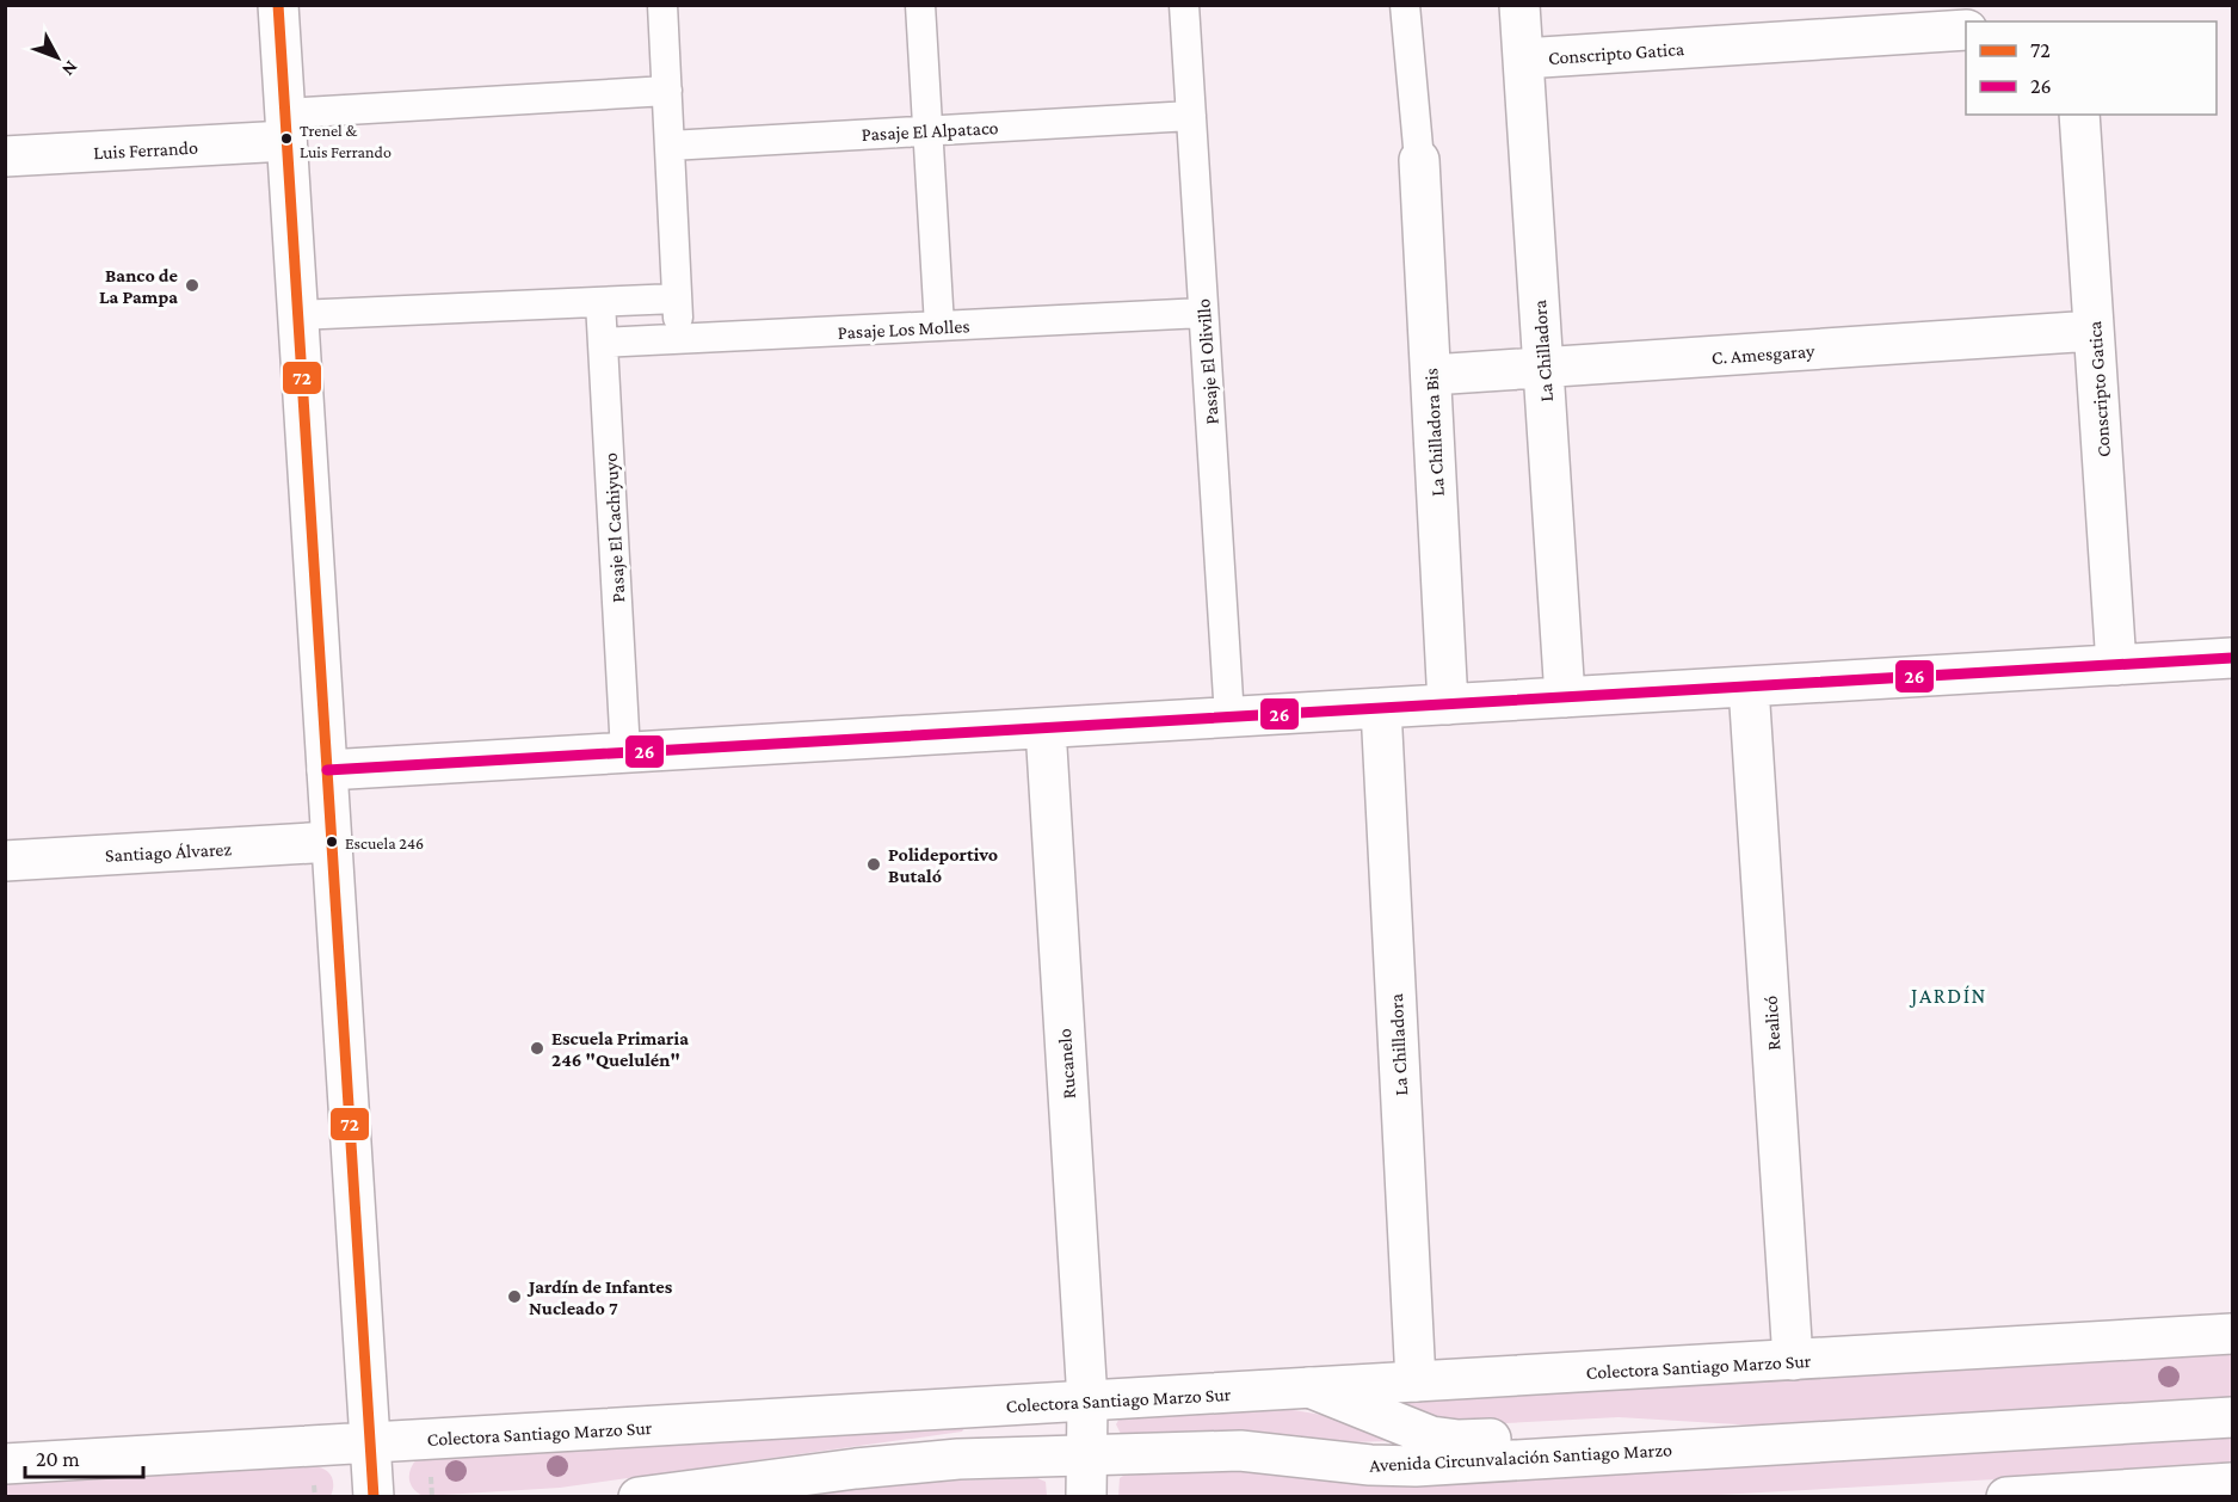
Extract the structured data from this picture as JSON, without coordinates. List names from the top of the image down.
{
  "streets": {
    "street": [
      "Conscripto Gatica",
      "Pasaje El Alpataco",
      "Luis Ferrando",
      "Pasaje Los Molles",
      "La Chilladora",
      "C. Amesgaray",
      "Pasaje El Olivillo",
      "La Chilladora Bis",
      "Pasaje El Cachiyuyo",
      "Santiago Álvarez",
      "Realicó",
      "Rucanelo",
      "Colectora Santiago Marzo Sur",
      "Avenida Circunvalación Santiago Marzo"
    ]
  },
  "crossings": [
    ["Conscripto Gatica", "La Chilladora"],
    ["Conscripto Gatica", "C. Amesgaray"],
    ["Pasaje El Alpataco", "Pasaje El Olivillo"],
    ["Pasaje Los Molles", "Pasaje El Olivillo"],
    ["Pasaje Los Molles", "Pasaje El Cachiyuyo"],
    ["La Chilladora", "C. Amesgaray"],
    ["La Chilladora", "Colectora Santiago Marzo Sur"],
    ["C. Amesgaray", "La Chilladora Bis"],
    ["Realicó", "Colectora Santiago Marzo Sur"],
    ["Rucanelo", "Colectora Santiago Marzo Sur"],
    ["Rucanelo", "Avenida Circunvalación Santiago Marzo"]
  ],
  "districts": ["JARDÍN"],
  "places": [
    "Trenel & Luis Ferrando",
    "Banco de La Pampa",
    "Escuela 246",
    "Polideportivo Butaló",
    "Escuela Primaria 246 \"Quelulén\"",
    "Jardín de Infantes Nucleado 7"
  ],
  "lines": ["transit line 72", "transit line 26"],
  "legend": ["72", "26"],
  "scale_bar": "20 m",
  "north": "bottom right"
}
